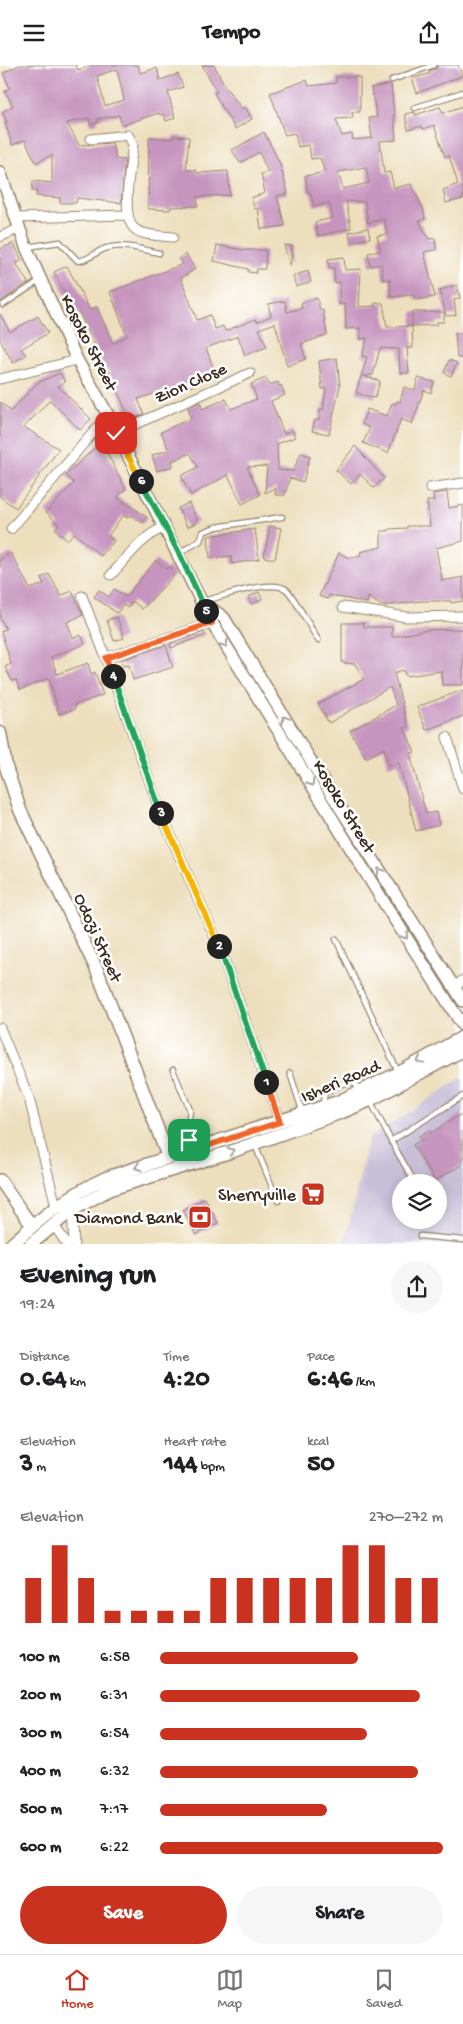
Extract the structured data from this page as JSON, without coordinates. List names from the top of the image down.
{
  "streets": {
    "main road": ["Odozi Street", "Isheri Road"],
    "street": ["Kosoko Street", "Zion Close"]
  },
  "crossings": [
    ["Kosoko Street", "Zion Close"],
    ["Odozi Street", "Isheri Road"]
  ],
  "places": {
    "supermarket": ["Sherryville"],
    "bank": ["Diamond Bank"]
  },
  "page": {
    "header": "Tempo",
    "pins": [
      "6",
      "5",
      "4",
      "3",
      "2",
      "1"
    ],
    "heading": ["Evening run", "19:24"],
    "stats": [
      ["Distance", "0.64 km"],
      ["Time", "4:20"],
      ["Pace", "6:46 /km"],
      ["Elevation", "3 m"],
      ["Heart rate", "144 bpm"],
      ["kcal", "50"]
    ],
    "chart": ["Elevation", "270–272 m"],
    "list": [
      {
        "name": "100 m",
        "note": "6:58"
      },
      {
        "name": "200 m",
        "note": "6:31"
      },
      {
        "name": "300 m",
        "note": "6:54"
      },
      {
        "name": "400 m",
        "note": "6:32"
      },
      {
        "name": "500 m",
        "note": "7:17"
      },
      {
        "name": "600 m",
        "note": "6:22"
      }
    ],
    "buttons": ["Save", "Share"],
    "tabs": ["Home", "Map", "Saved"]
  }
}
